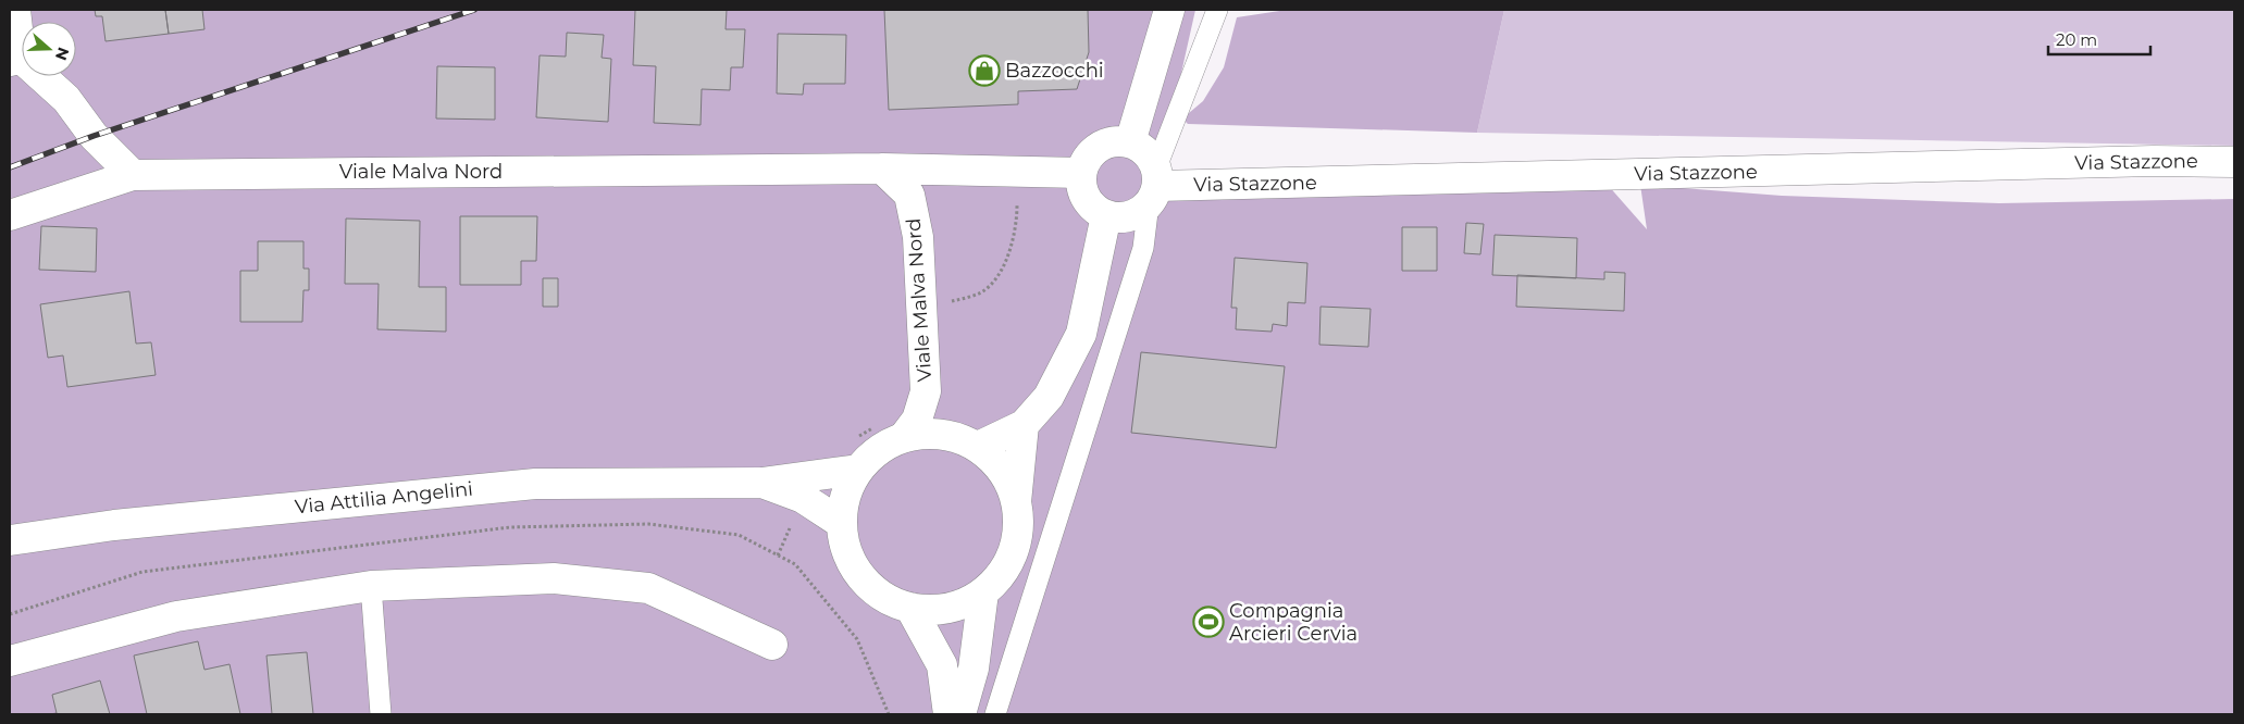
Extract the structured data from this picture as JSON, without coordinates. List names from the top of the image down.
{
  "streets": {
    "street": ["Via Stazzone", "Viale Malva Nord", "Via Attilia Angelini"]
  },
  "crossings": [
    ["Via Stazzone", "Viale Malva Nord"],
    ["Viale Malva Nord", "Via Attilia Angelini"]
  ],
  "places": {
    "shop": ["Bazzocchi"],
    "sports": ["Compagnia Arcieri Cervia"]
  },
  "scale_bar": "20 m",
  "north": "right"
}
